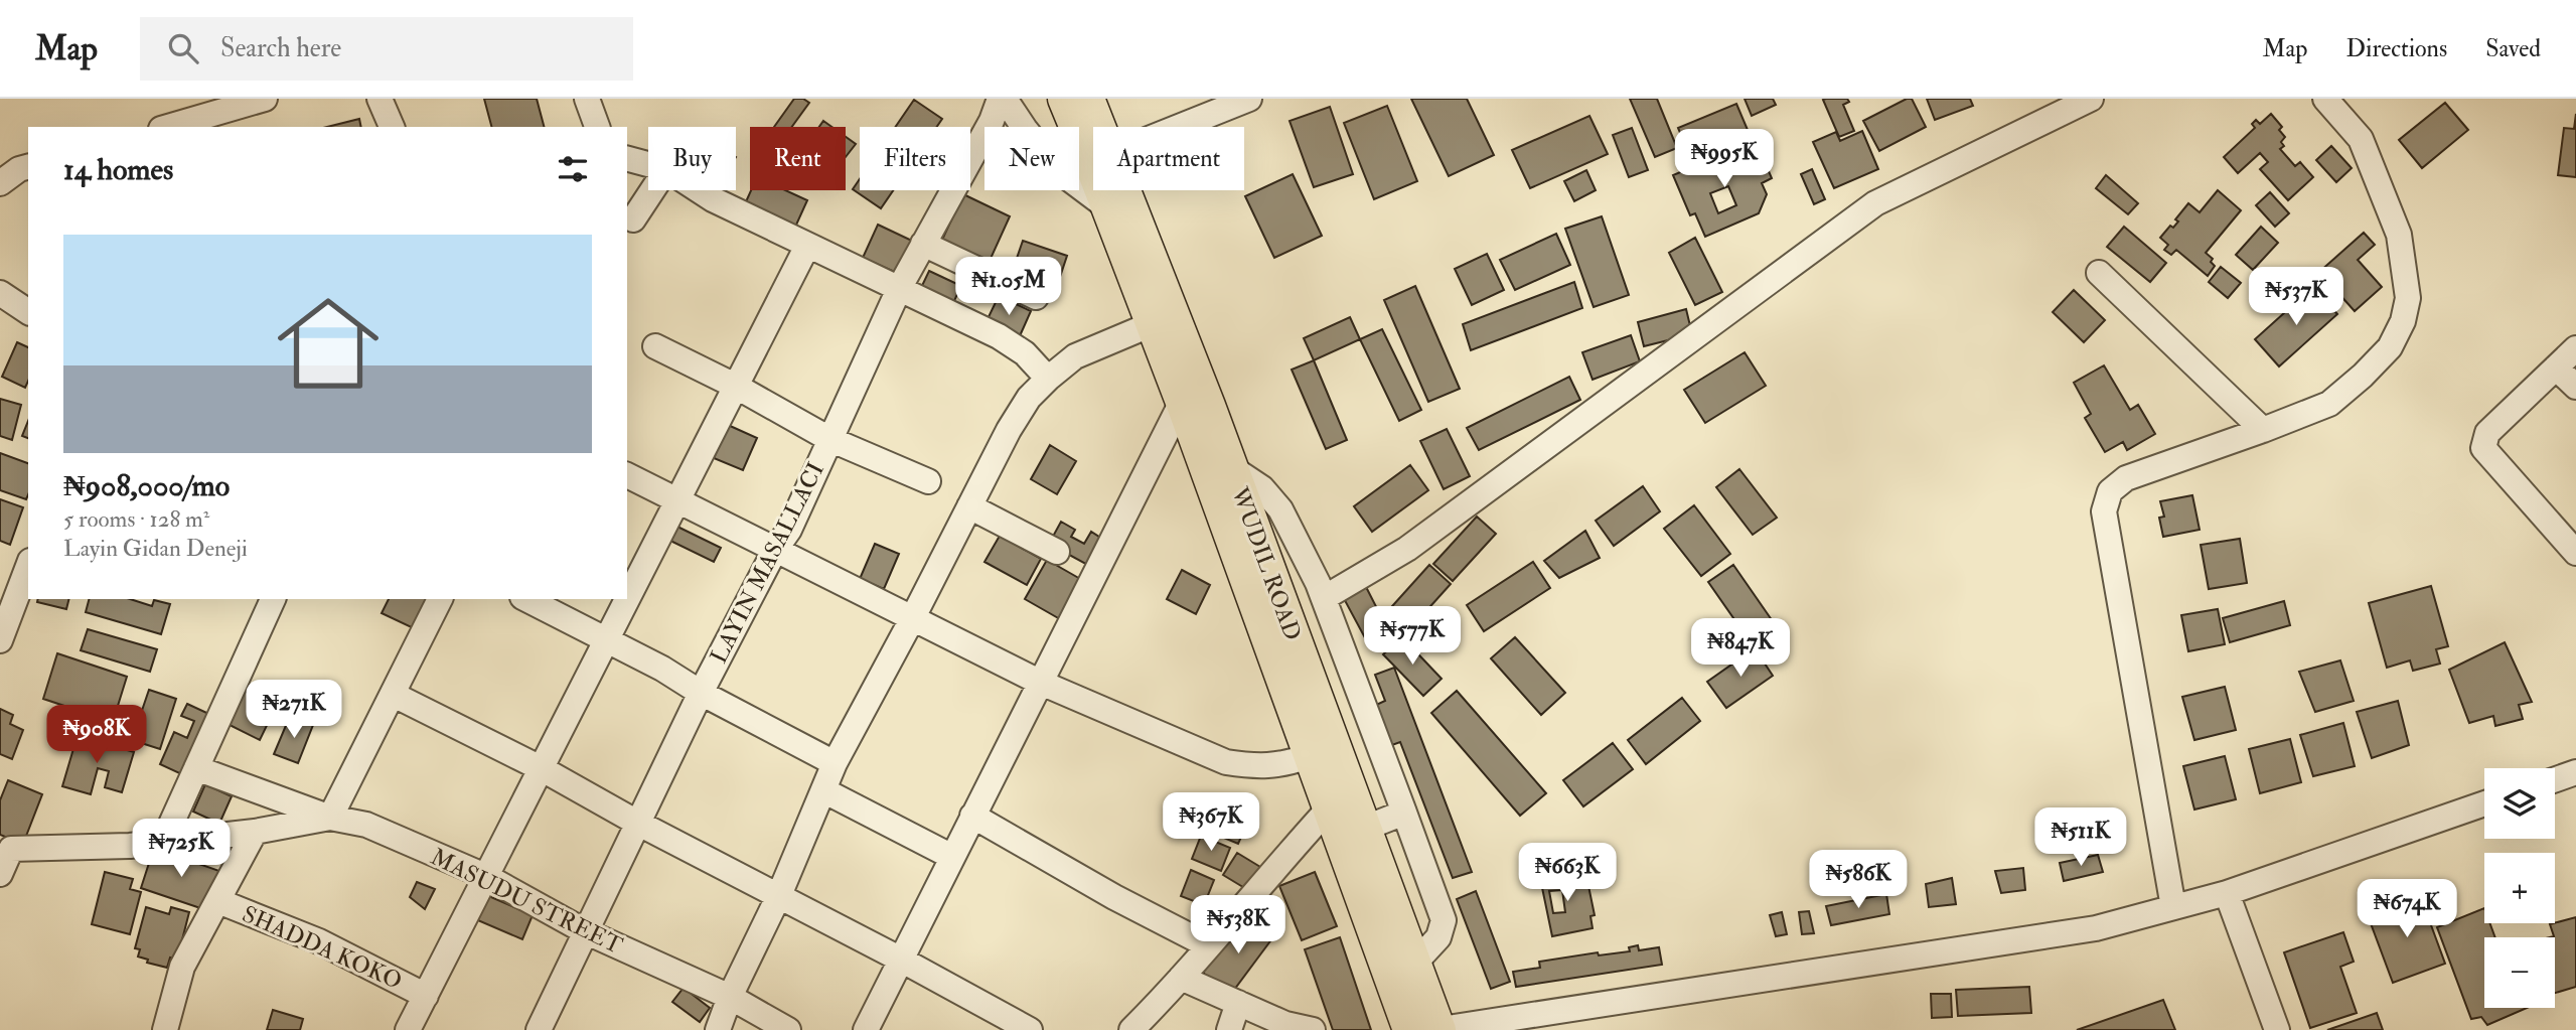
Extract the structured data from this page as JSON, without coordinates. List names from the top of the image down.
{
  "streets": {
    "main road": ["WUDIL ROAD"],
    "street": ["LAYIN MASALLACI", "MASUDU STREET", "SHADDA KOKO"]
  },
  "crossings": [
    ["LAYIN MASALLACI", "MASUDU STREET"]
  ],
  "page": {
    "header": "Map",
    "search": "Search here",
    "nav": ["Map", "Directions", "Saved"],
    "chip": [
      "Buy",
      "Rent",
      "Filters",
      "New",
      "Apartment"
    ],
    "heading": "14 homes",
    "price": [
      "₦995K",
      "₦1.05M",
      "₦537K",
      "₦577K",
      "₦847K",
      "₦271K",
      "₦908K",
      "₦367K",
      "₦511K",
      "₦725K",
      "₦663K",
      "₦586K",
      "₦674K",
      "₦538K"
    ],
    "list": [
      {
        "name": "₦908,000/mo",
        "note": "5 rooms · 128 m² · Layin Gidan Deneji"
      }
    ],
    "map_buttons": ["+", "−"]
  }
}
